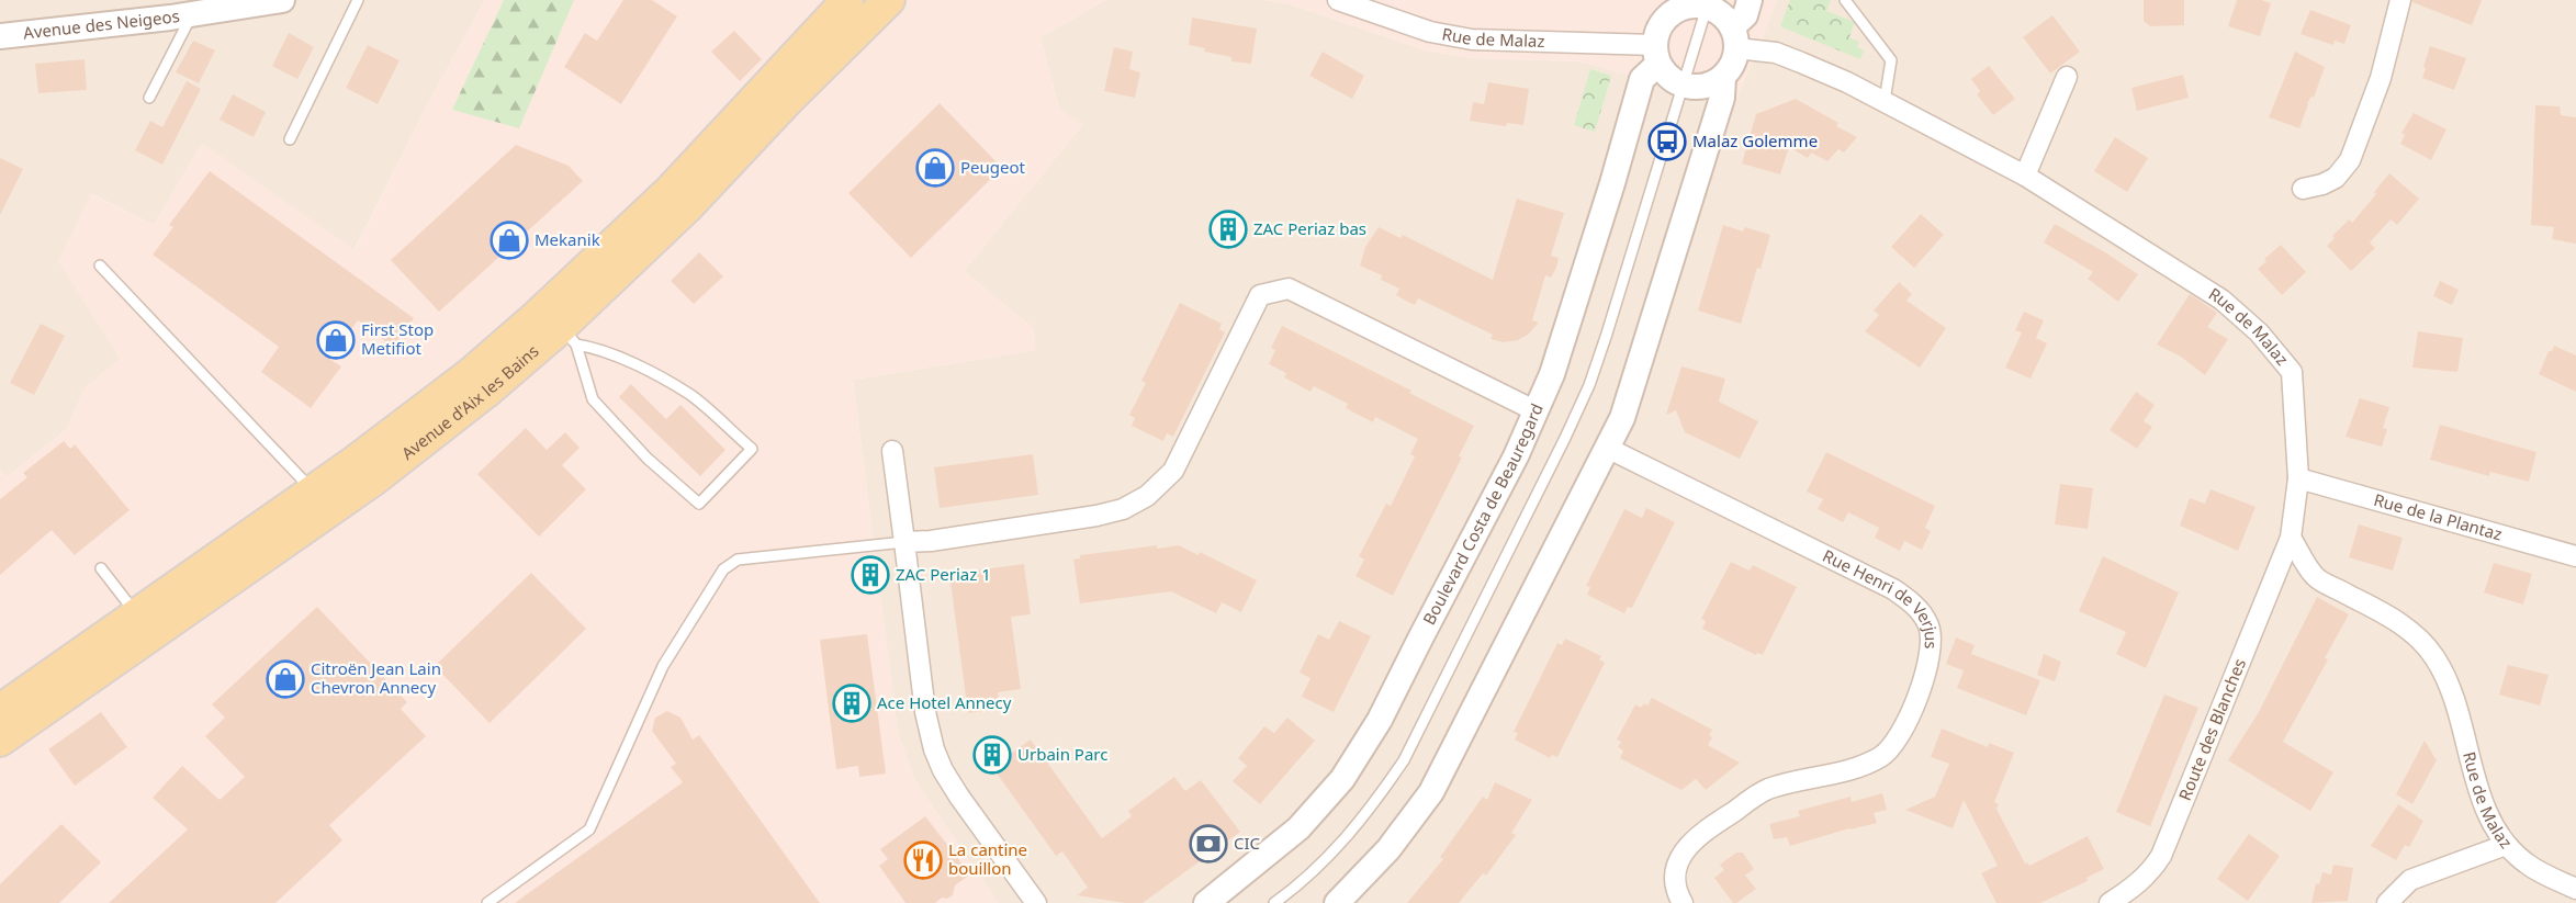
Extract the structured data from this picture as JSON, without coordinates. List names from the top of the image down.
{
  "streets": {
    "main road": ["Avenue d'Aix les Bains"],
    "street": [
      "Avenue des Neigeos",
      "Rue de Malaz",
      "Boulevard Costa de Beauregard",
      "Rue de la Plantaz",
      "Rue Henri de Verjus",
      "Route des Blanches"
    ]
  },
  "crossings": [
    ["Rue de Malaz", "Boulevard Costa de Beauregard"],
    ["Rue de Malaz", "Rue de la Plantaz"],
    ["Rue de Malaz", "Route des Blanches"]
  ],
  "places": {
    "bus stop": ["Malaz Golemme"],
    "shop": [
      "Peugeot",
      "Mekanik",
      "First Stop Metifiot",
      "Citroën Jean Lain Chevron Annecy"
    ],
    "building": [
      "ZAC Periaz bas",
      "ZAC Periaz 1",
      "Ace Hotel Annecy",
      "Urbain Parc"
    ],
    "bank": ["CIC"],
    "restaurant": ["La cantine bouillon"]
  }
}
